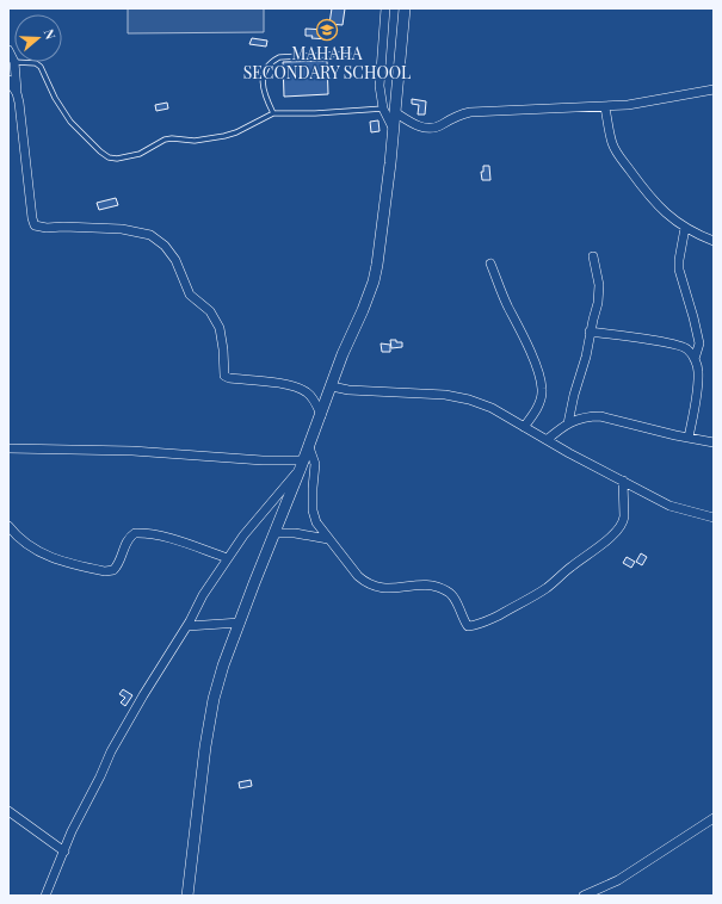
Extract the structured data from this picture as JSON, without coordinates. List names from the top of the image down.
{
  "places": {
    "school or university": ["MAHAHA SECONDARY SCHOOL"]
  },
  "north": "right"
}
